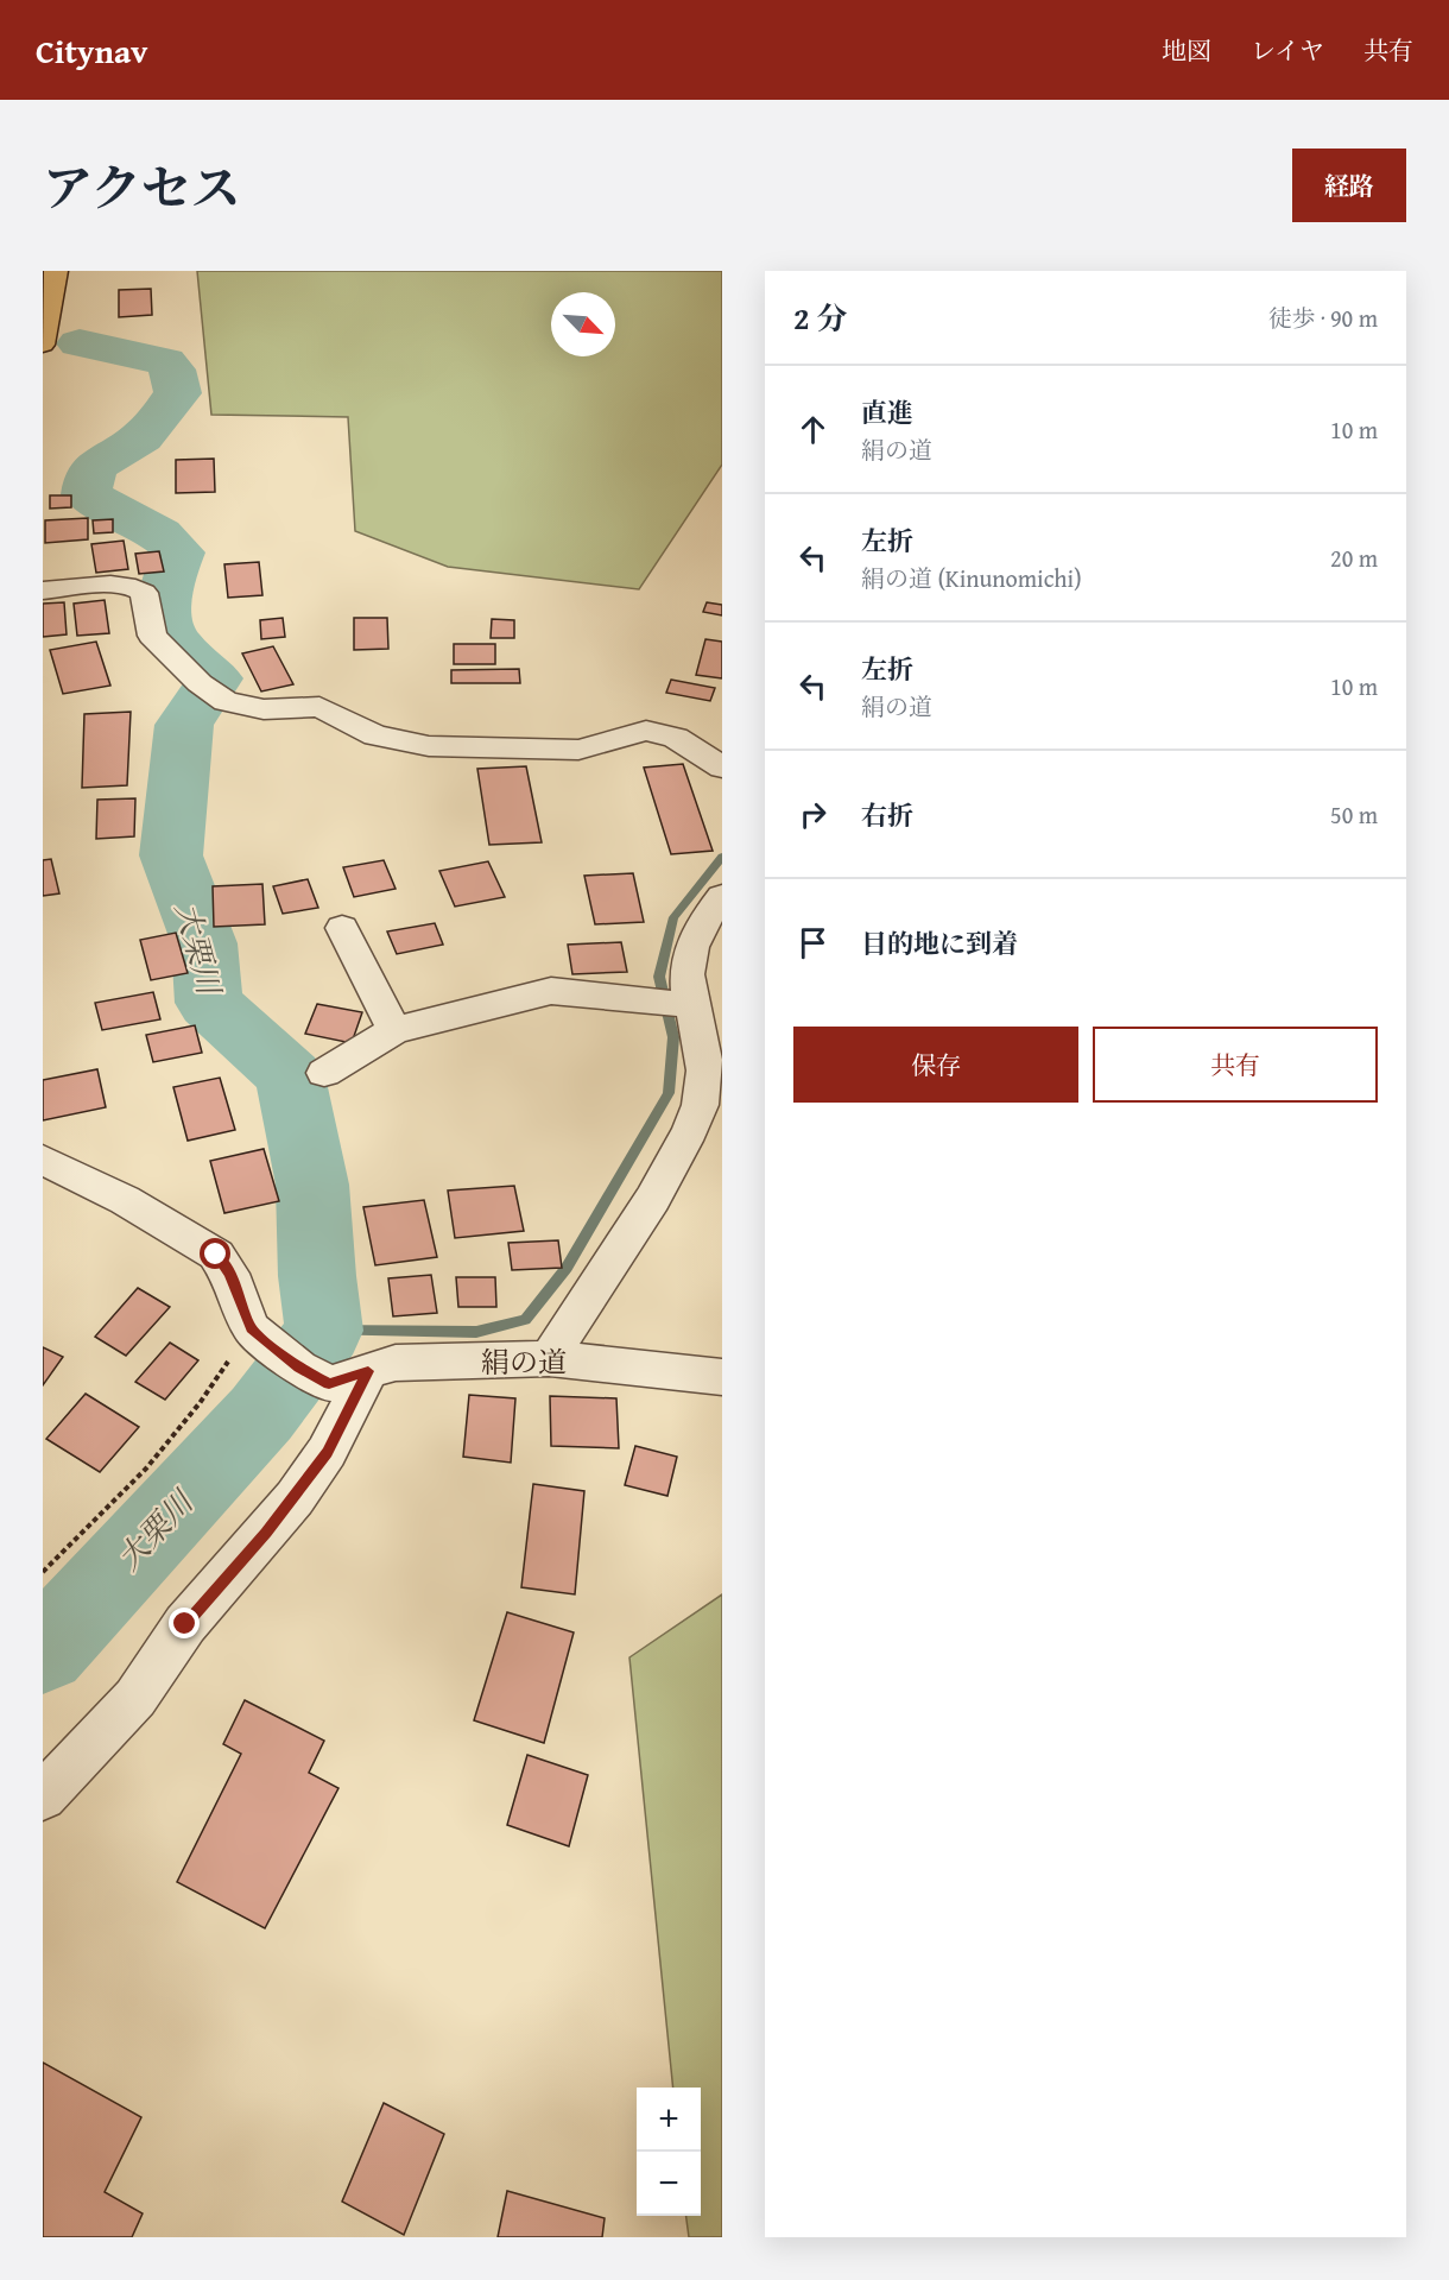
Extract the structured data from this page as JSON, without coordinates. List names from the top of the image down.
{
  "streets": {
    "street": ["絹の道"]
  },
  "water": ["大栗川"],
  "north": "bottom right",
  "page": {
    "header": "Citynav",
    "nav": ["地図", "レイヤ", "共有"],
    "title": "アクセス",
    "buttons": [
      "経路",
      ["保存", "共有"]
    ],
    "heading": ["2 分", "徒歩 · 90 m"],
    "list": [
      ["直進", "絹の道", "10 m"],
      ["左折", "絹の道 (Kinunomichi)", "20 m"],
      ["左折", "絹の道", "10 m"],
      ["右折", "50 m"],
      "目的地に到着"
    ],
    "map_buttons": ["+", "−"]
  }
}
